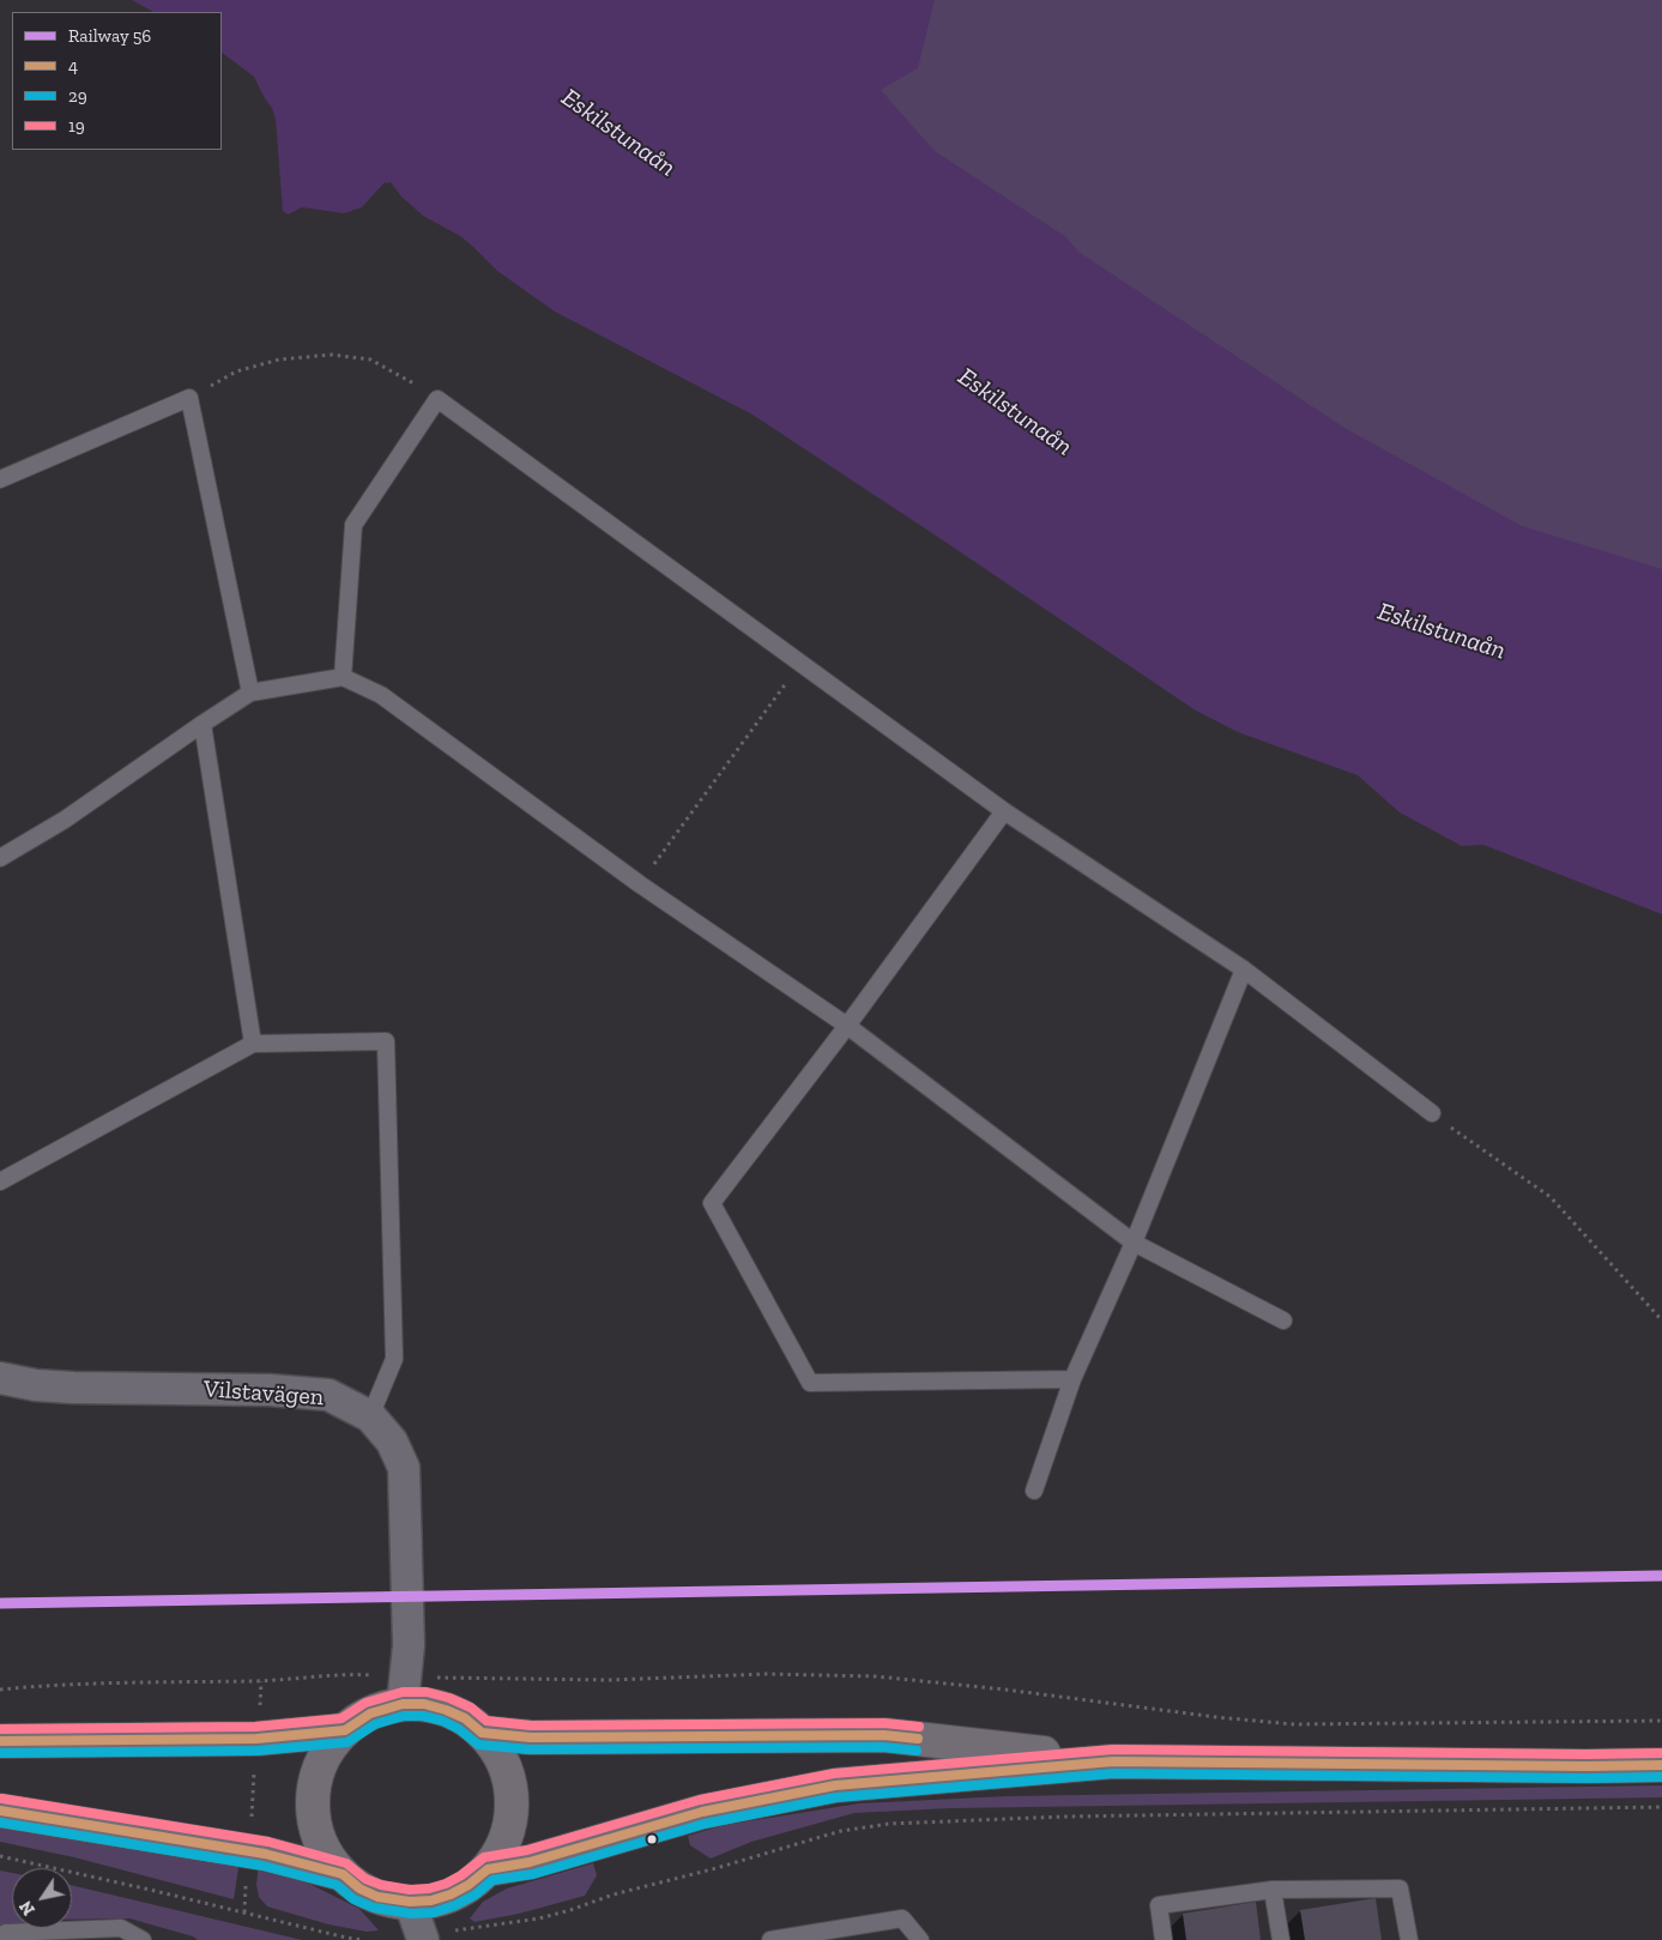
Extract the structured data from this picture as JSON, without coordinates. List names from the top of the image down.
{
  "streets": {
    "street": ["Vilstavägen"]
  },
  "water": ["Eskilstunaån"],
  "lines": [
    "rail line 56",
    "transit line 19",
    "transit line 4",
    "transit line 29"
  ],
  "legend": [
    "Railway 56",
    "4",
    "29",
    "19"
  ],
  "north": "bottom left"
}
